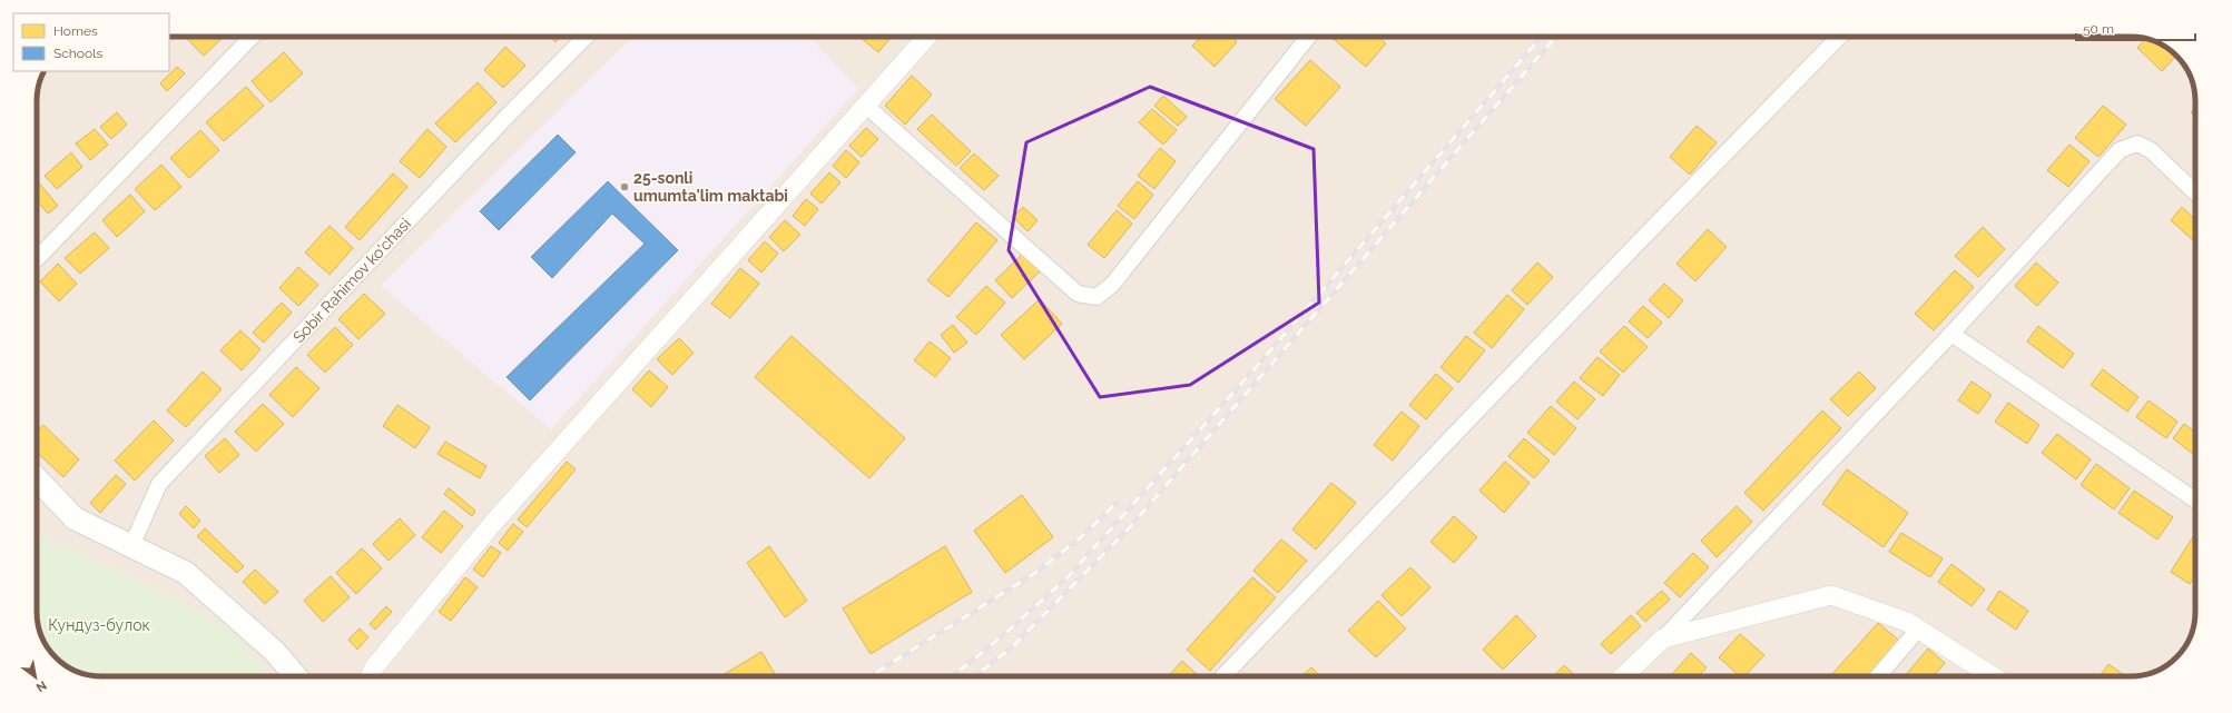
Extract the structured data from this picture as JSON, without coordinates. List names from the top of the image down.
{
  "streets": {
    "street": ["Sobir Rahimov ko'chasi"]
  },
  "parks": ["Кундуз-булок"],
  "places": ["25-sonli umumta'lim maktabi"],
  "legend": ["Homes", "Schools"],
  "scale_bar": "50 m",
  "north": "bottom right"
}
